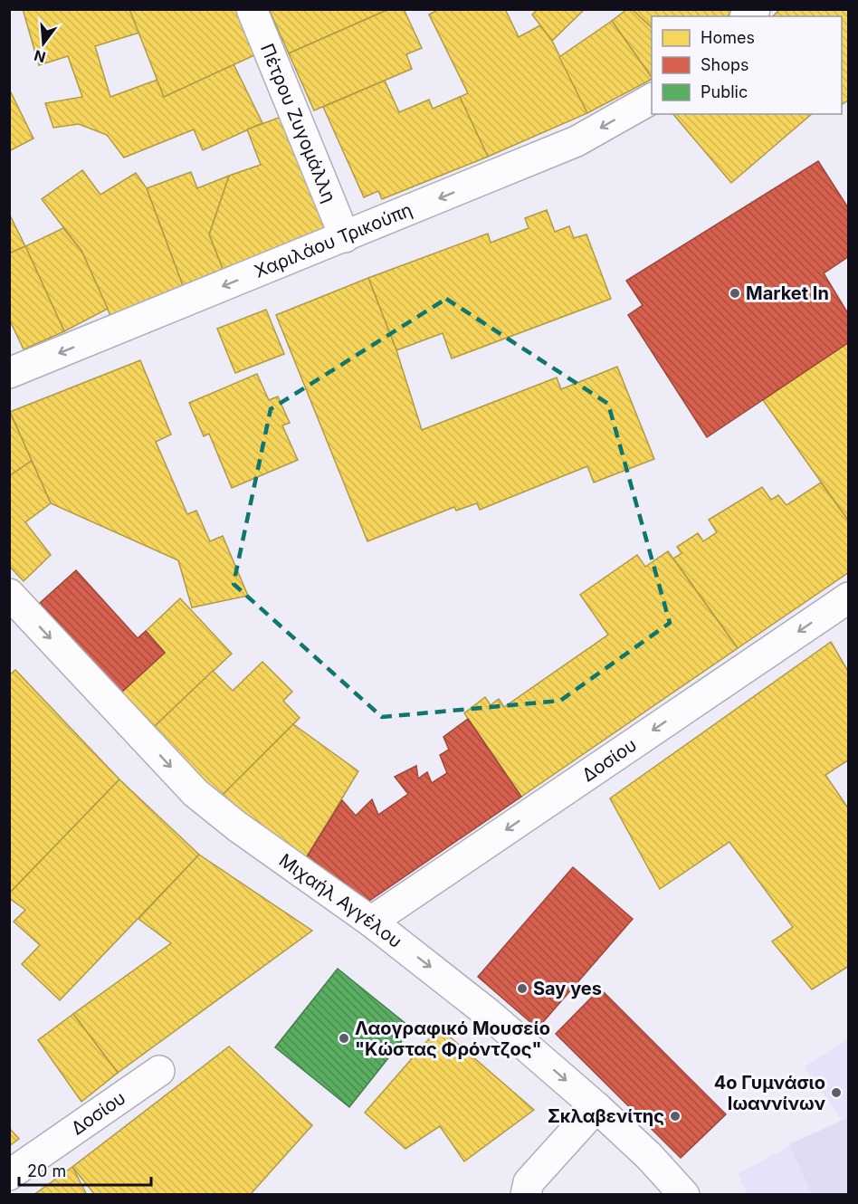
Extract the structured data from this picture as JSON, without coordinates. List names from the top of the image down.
{
  "streets": {
    "street": [
      "Πέτρου Ζυγομάλλη",
      "Χαριλάου Τρικούπη",
      "Δοσίου",
      "Μιχαήλ Αγγέλου"
    ]
  },
  "crossings": [
    ["Πέτρου Ζυγομάλλη", "Χαριλάου Τρικούπη"],
    ["Δοσίου", "Μιχαήλ Αγγέλου"]
  ],
  "one_way": ["Χαριλάου Τρικούπη", "Δοσίου", "Μιχαήλ Αγγέλου"],
  "places": [
    "Market In",
    "Say yes",
    "Λαογραφικό Μουσείο \"Κώστας Φρόντζος\"",
    "4ο Γυμνάσιο Ιωαννίνων",
    "Σκλαβενίτης"
  ],
  "legend": ["Homes", "Shops", "Public"],
  "scale_bar": "20 m",
  "north": "bottom"
}
